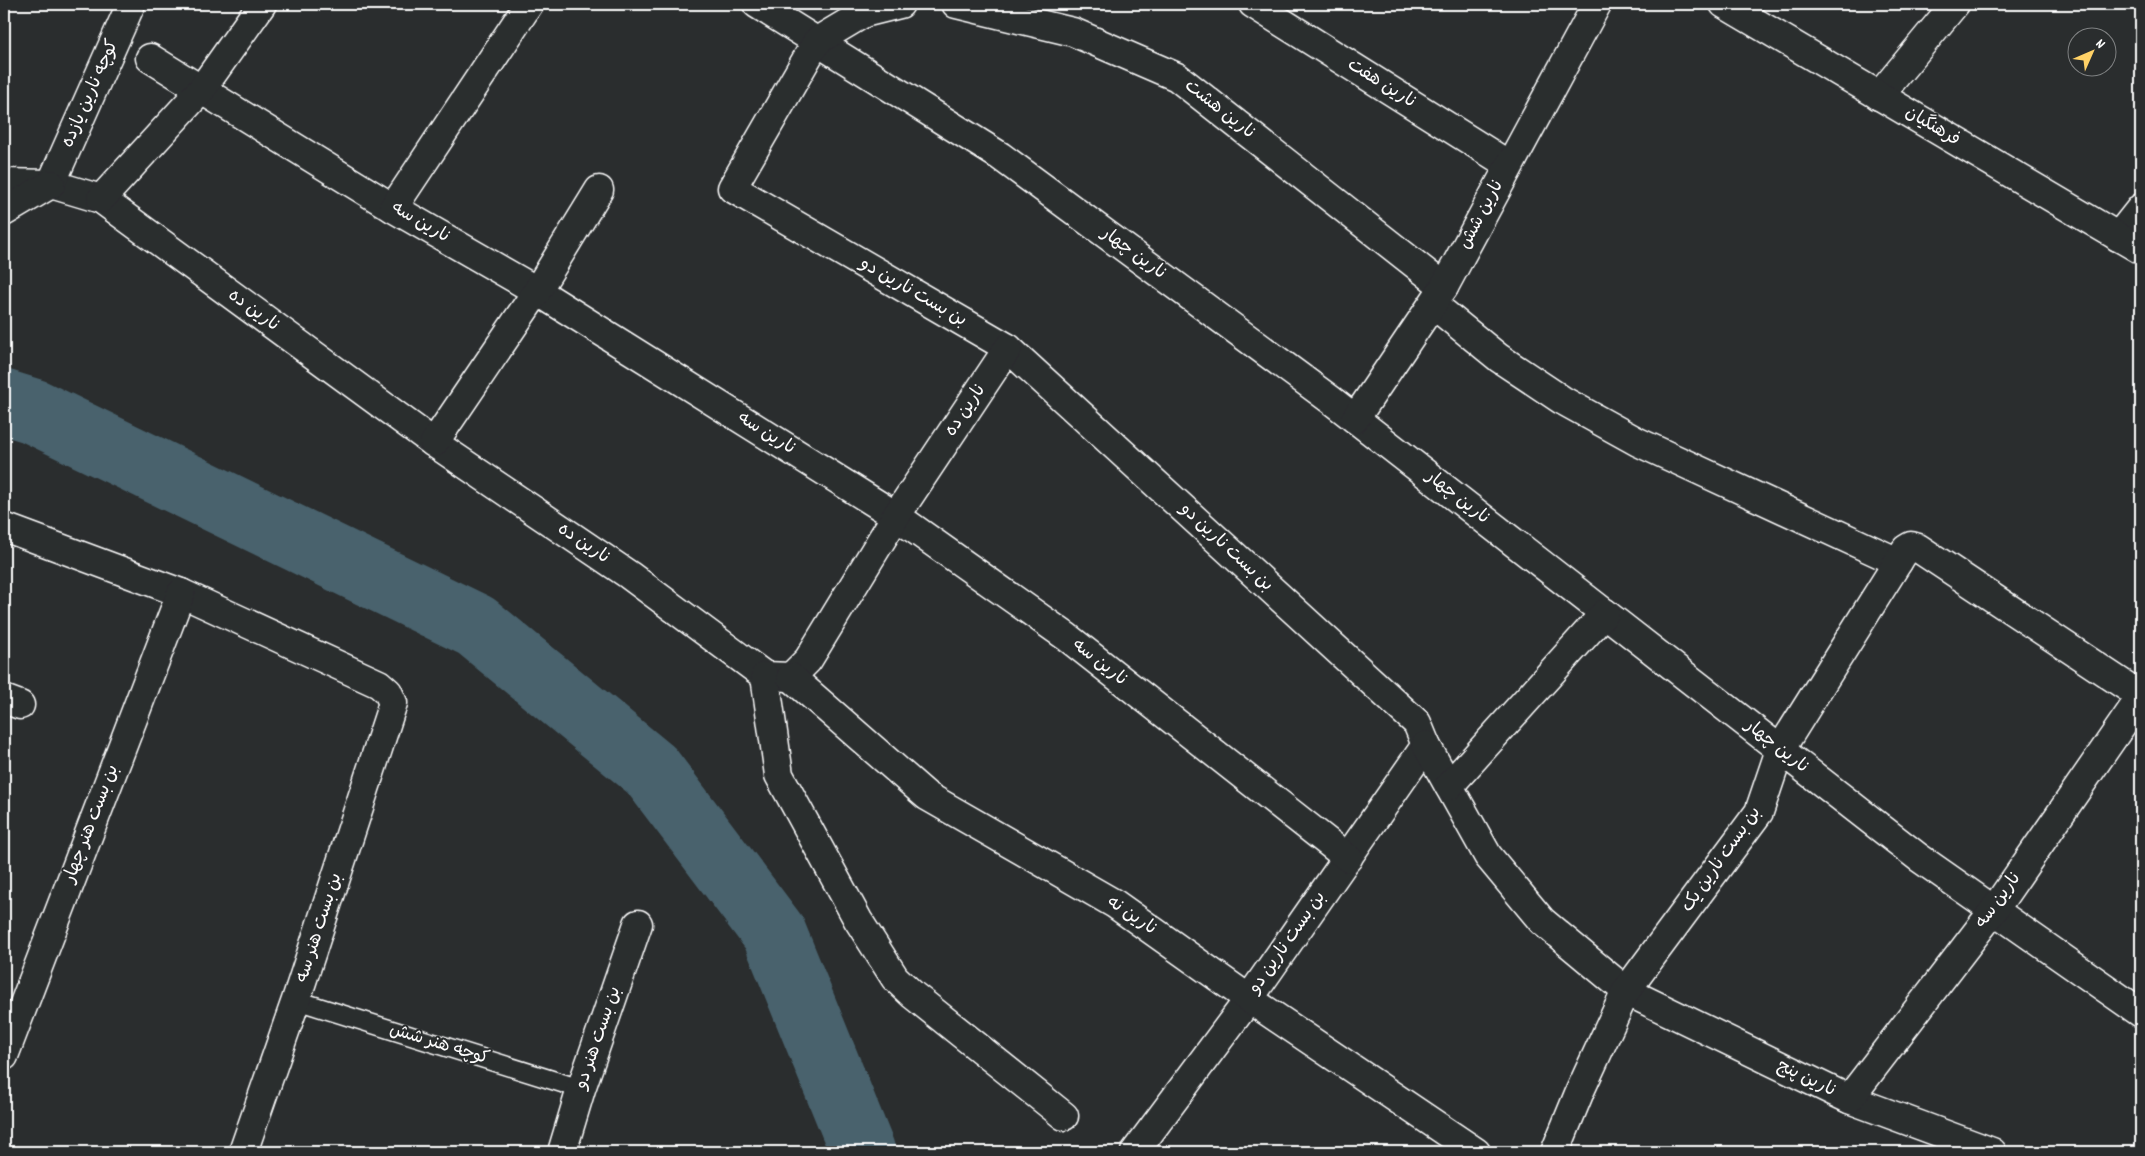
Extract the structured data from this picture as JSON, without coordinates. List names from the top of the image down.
{
  "streets": {
    "street": [
      "نارین هفت",
      "کوچه نارین یازده",
      "نارین هشت",
      "فرهنگیان",
      "نارین شش",
      "نارین سه",
      "نارین چهار",
      "بن بست نارین دو",
      "نارین ده",
      "بن بست هنر چهار",
      "بن بست نارین یک",
      "نارین نه",
      "بن بست هنر سه",
      "بن بست هنر دو",
      "نارین پنج"
    ],
    "lane": ["کوچه هنر شش"]
  },
  "crossings": [
    ["نارین هفت", "نارین شش"],
    ["کوچه نارین یازده", "نارین ده"],
    ["نارین هشت", "نارین شش"],
    ["نارین هشت", "نارین سه"],
    ["نارین هشت", "بن بست نارین یک"],
    ["نارین شش", "نارین چهار"],
    ["نارین سه", "نارین چهار"],
    ["نارین سه", "بن بست نارین دو"],
    ["نارین سه", "نارین ده"],
    ["نارین سه", "نارین پنج"],
    ["نارین چهار", "بن بست نارین دو"],
    ["نارین چهار", "بن بست نارین یک"],
    ["بن بست نارین دو", "نارین ده"],
    ["بن بست نارین دو", "نارین نه"],
    ["بن بست نارین دو", "نارین پنج"],
    ["نارین ده", "نارین نه"],
    ["بن بست هنر چهار", "بن بست هنر سه"],
    ["بن بست نارین یک", "نارین پنج"],
    ["بن بست هنر سه", "کوچه هنر شش"],
    ["بن بست هنر دو", "کوچه هنر شش"]
  ],
  "north": "top right"
}
